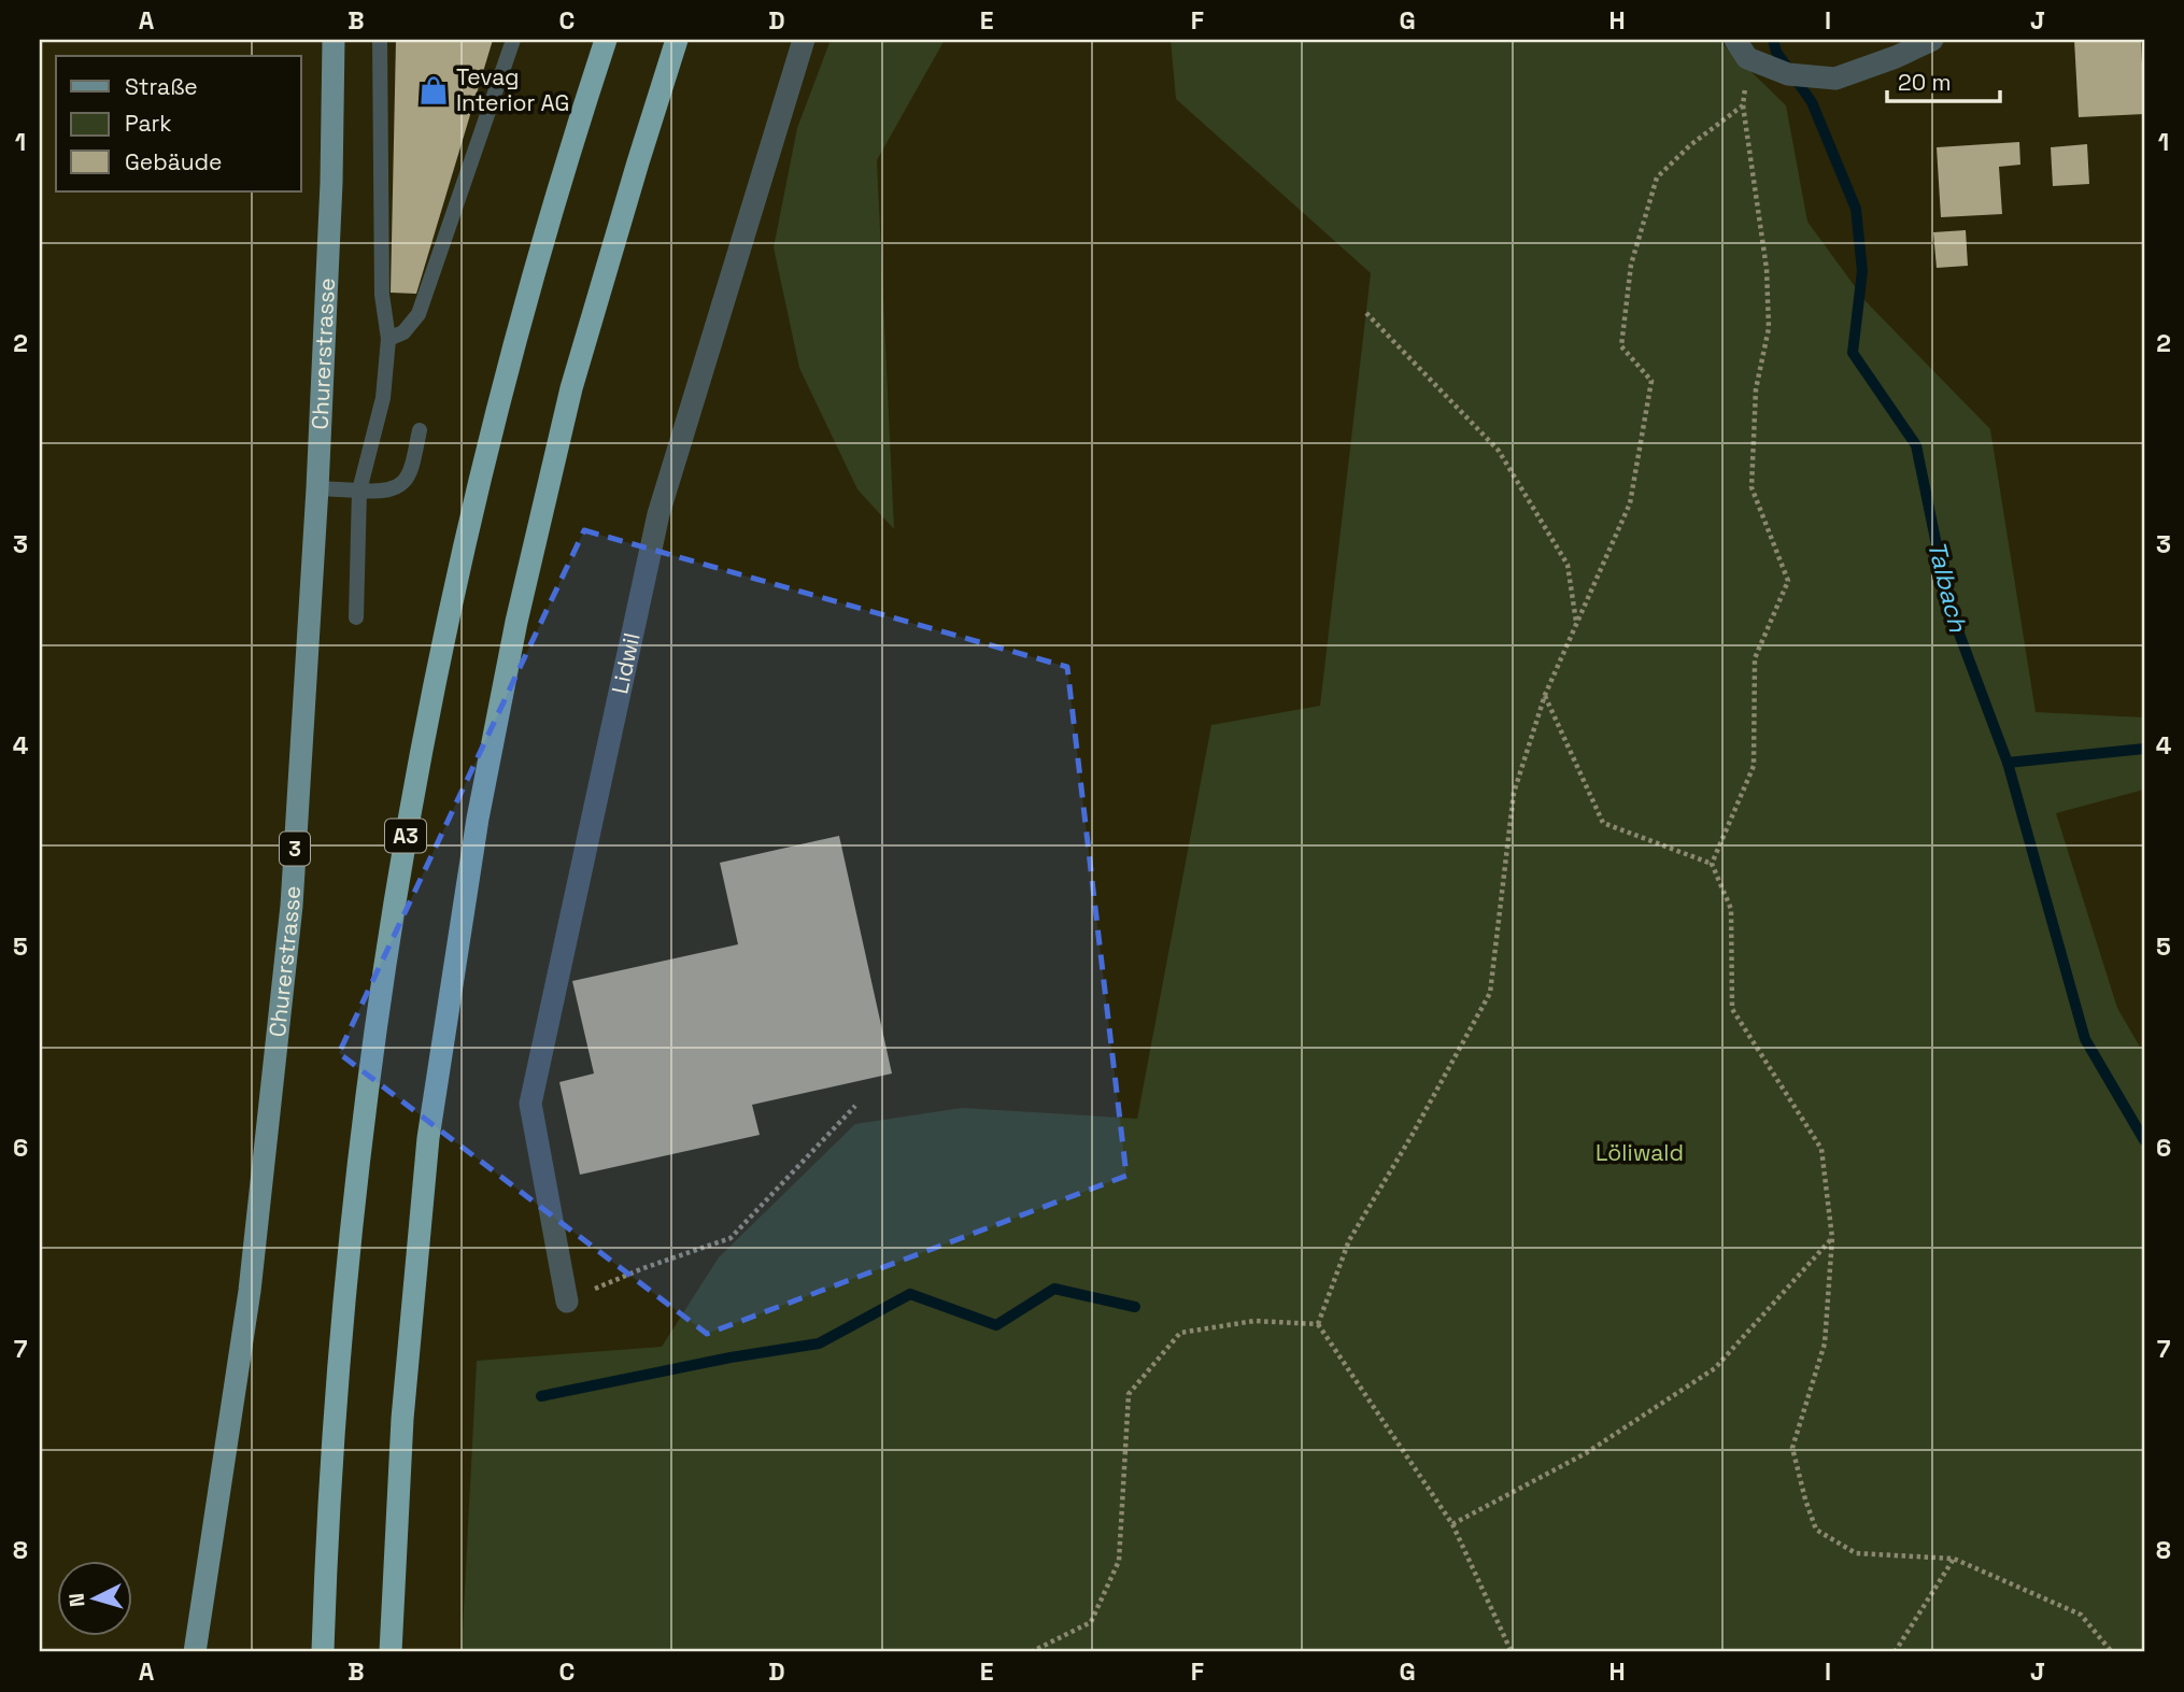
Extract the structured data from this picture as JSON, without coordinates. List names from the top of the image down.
{
  "streets": {
    "highway": ["A3"],
    "main road": ["Churerstrasse", "3"],
    "street": ["Lidwil"]
  },
  "water": ["Talbach"],
  "parks": ["Löliwald"],
  "places": {
    "shop": ["Tevag Interior AG"]
  },
  "legend": ["Straße", "Park", "Gebäude"],
  "scale_bar": "20 m",
  "north": "left",
  "grid": {
    "columns": [
      "A",
      "B",
      "C",
      "D",
      "E",
      "F",
      "G",
      "H",
      "I",
      "J"
    ],
    "rows": [
      "1",
      "2",
      "3",
      "4",
      "5",
      "6",
      "7",
      "8"
    ]
  }
}
